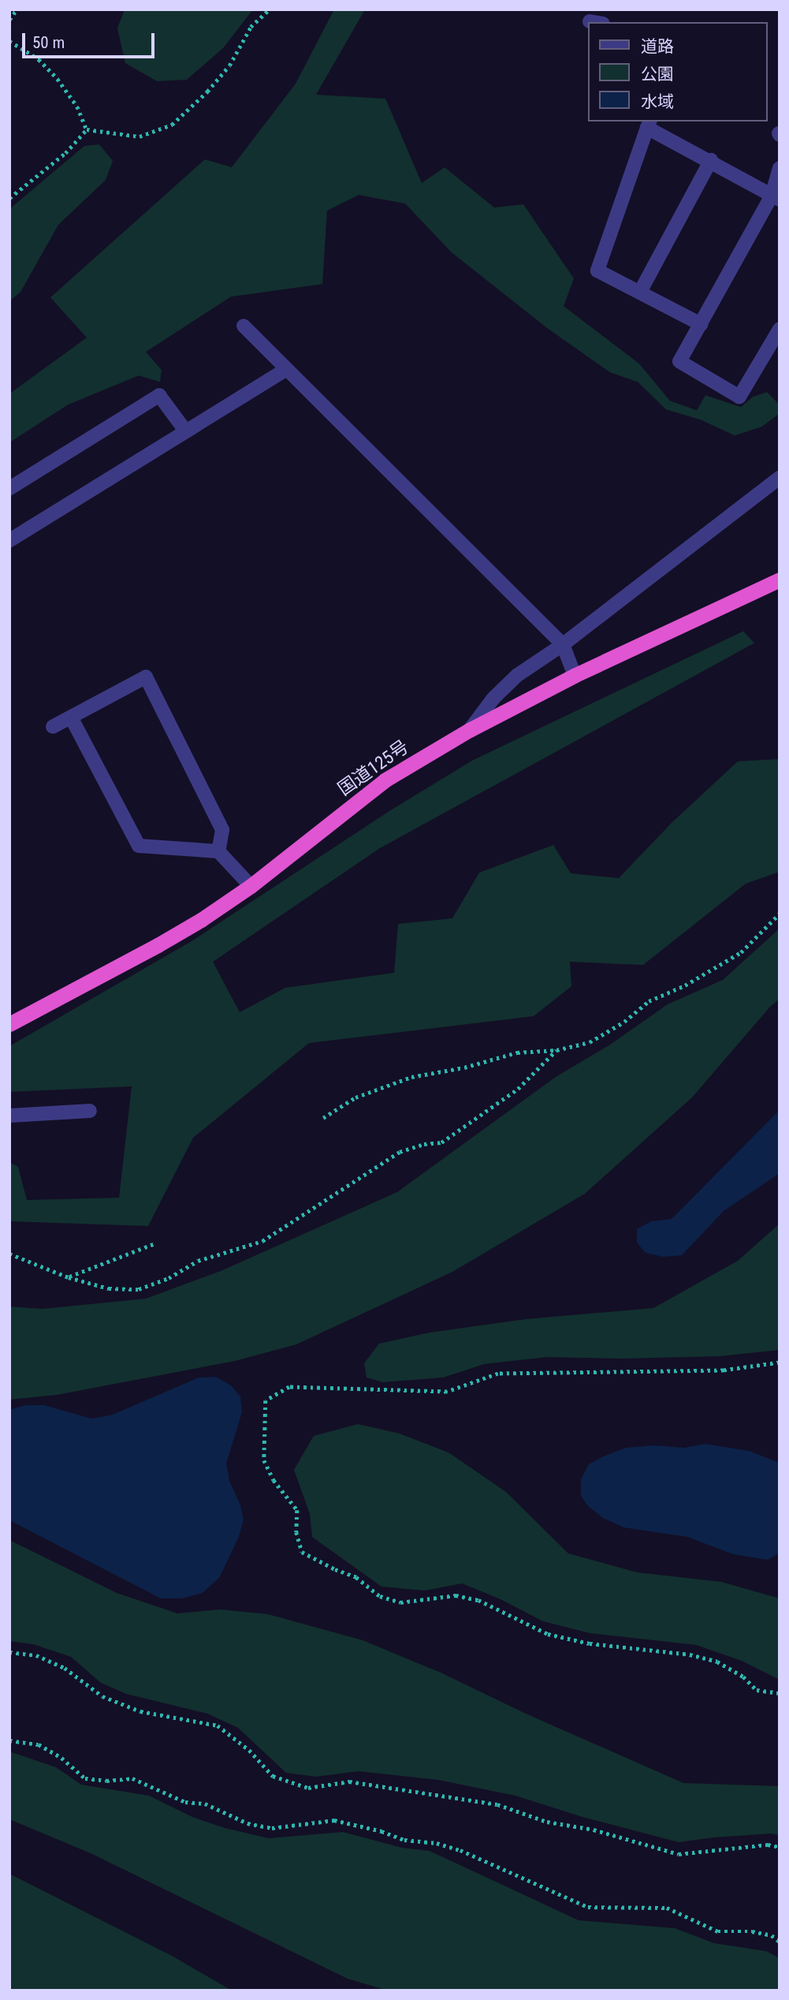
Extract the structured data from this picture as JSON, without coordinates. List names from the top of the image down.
{
  "streets": {
    "highway": ["国道125号"]
  },
  "legend": ["道路", "公園", "水域"],
  "scale_bar": "50 m"
}
